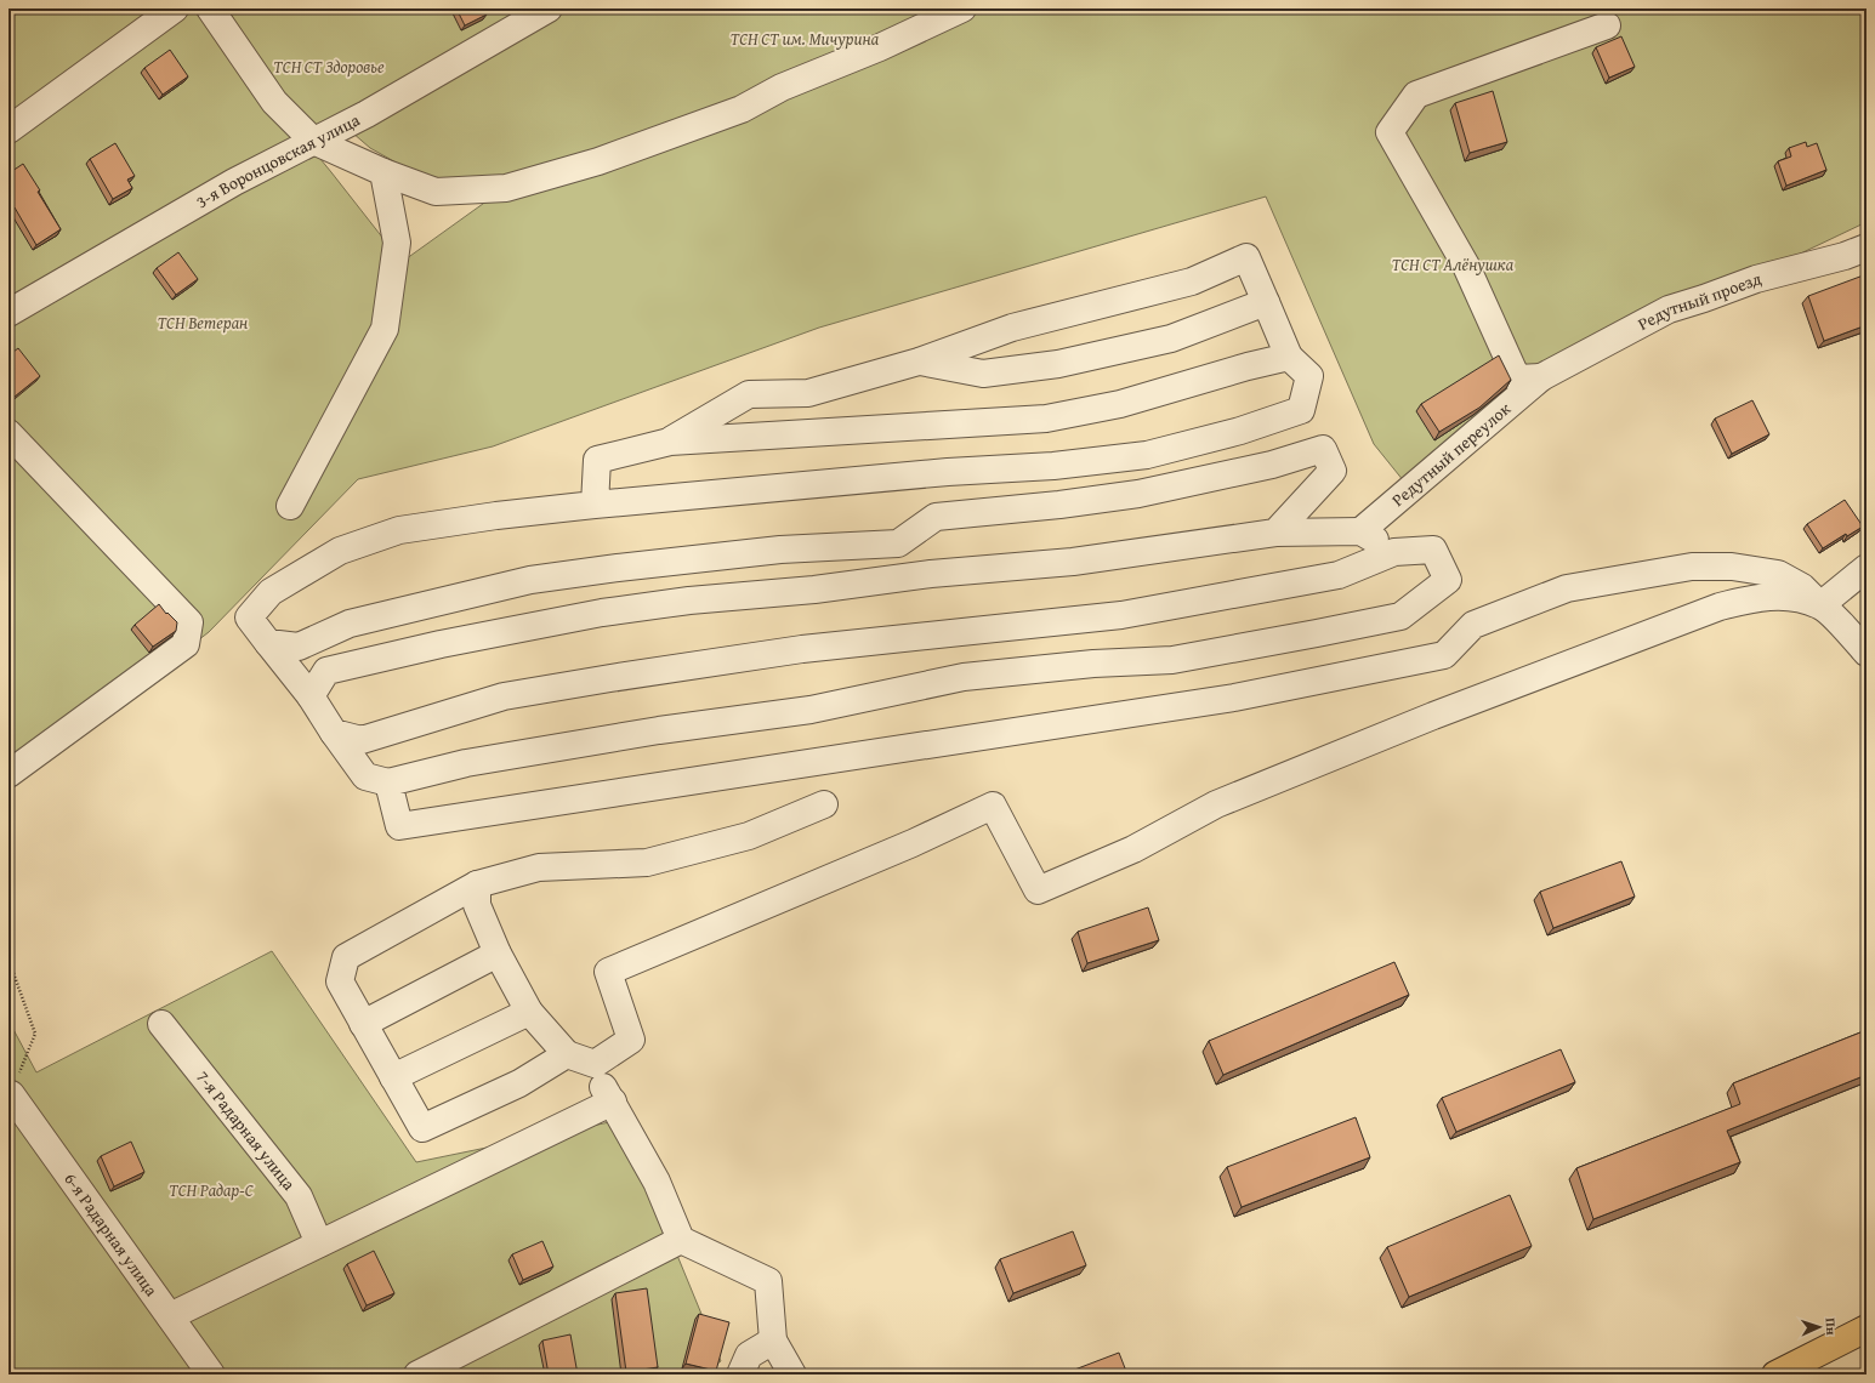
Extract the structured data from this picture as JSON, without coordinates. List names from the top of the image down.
{
  "streets": {
    "street": [
      "3-я Воронцовская улица",
      "Редутный проезд",
      "Редутный переулок",
      "7-я Радарная улица",
      "6-я Радарная улица"
    ]
  },
  "crossings": [
    ["Редутный проезд", "Редутный переулок"]
  ],
  "parks": [
    "ТСН СТ им. Мичурина",
    "ТСН СТ Здоровье",
    "ТСН СТ Алёнушка",
    "ТСН Ветеран",
    "ТСН Радар-С"
  ],
  "north": "right"
}
